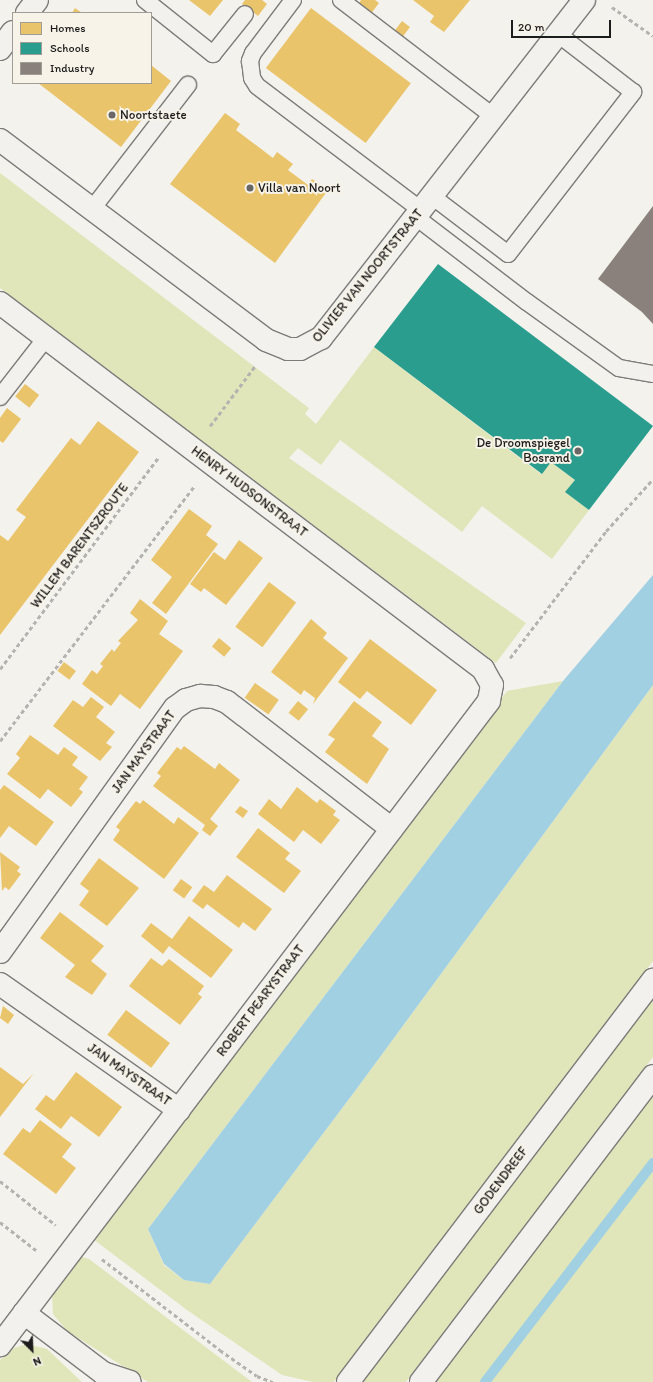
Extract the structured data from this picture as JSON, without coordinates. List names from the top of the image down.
{
  "streets": {
    "street": [
      "OLIVIER VAN NOORTSTRAAT",
      "HENRY HUDSONSTRAAT",
      "JAN MAYSTRAAT",
      "ROBERT PEARYSTRAAT",
      "GODENDREEF"
    ],
    "path": ["WILLEM BARENTSZROUTE"]
  },
  "crossings": [
    ["HENRY HUDSONSTRAAT", "WILLEM BARENTSZROUTE"],
    ["HENRY HUDSONSTRAAT", "ROBERT PEARYSTRAAT"],
    ["JAN MAYSTRAAT", "ROBERT PEARYSTRAAT"]
  ],
  "places": ["Noortstaete", "Villa van Noort", "De Droomspiegel Bosrand"],
  "legend": ["Homes", "Schools", "Industry"],
  "scale_bar": "20 m",
  "north": "bottom right"
}
